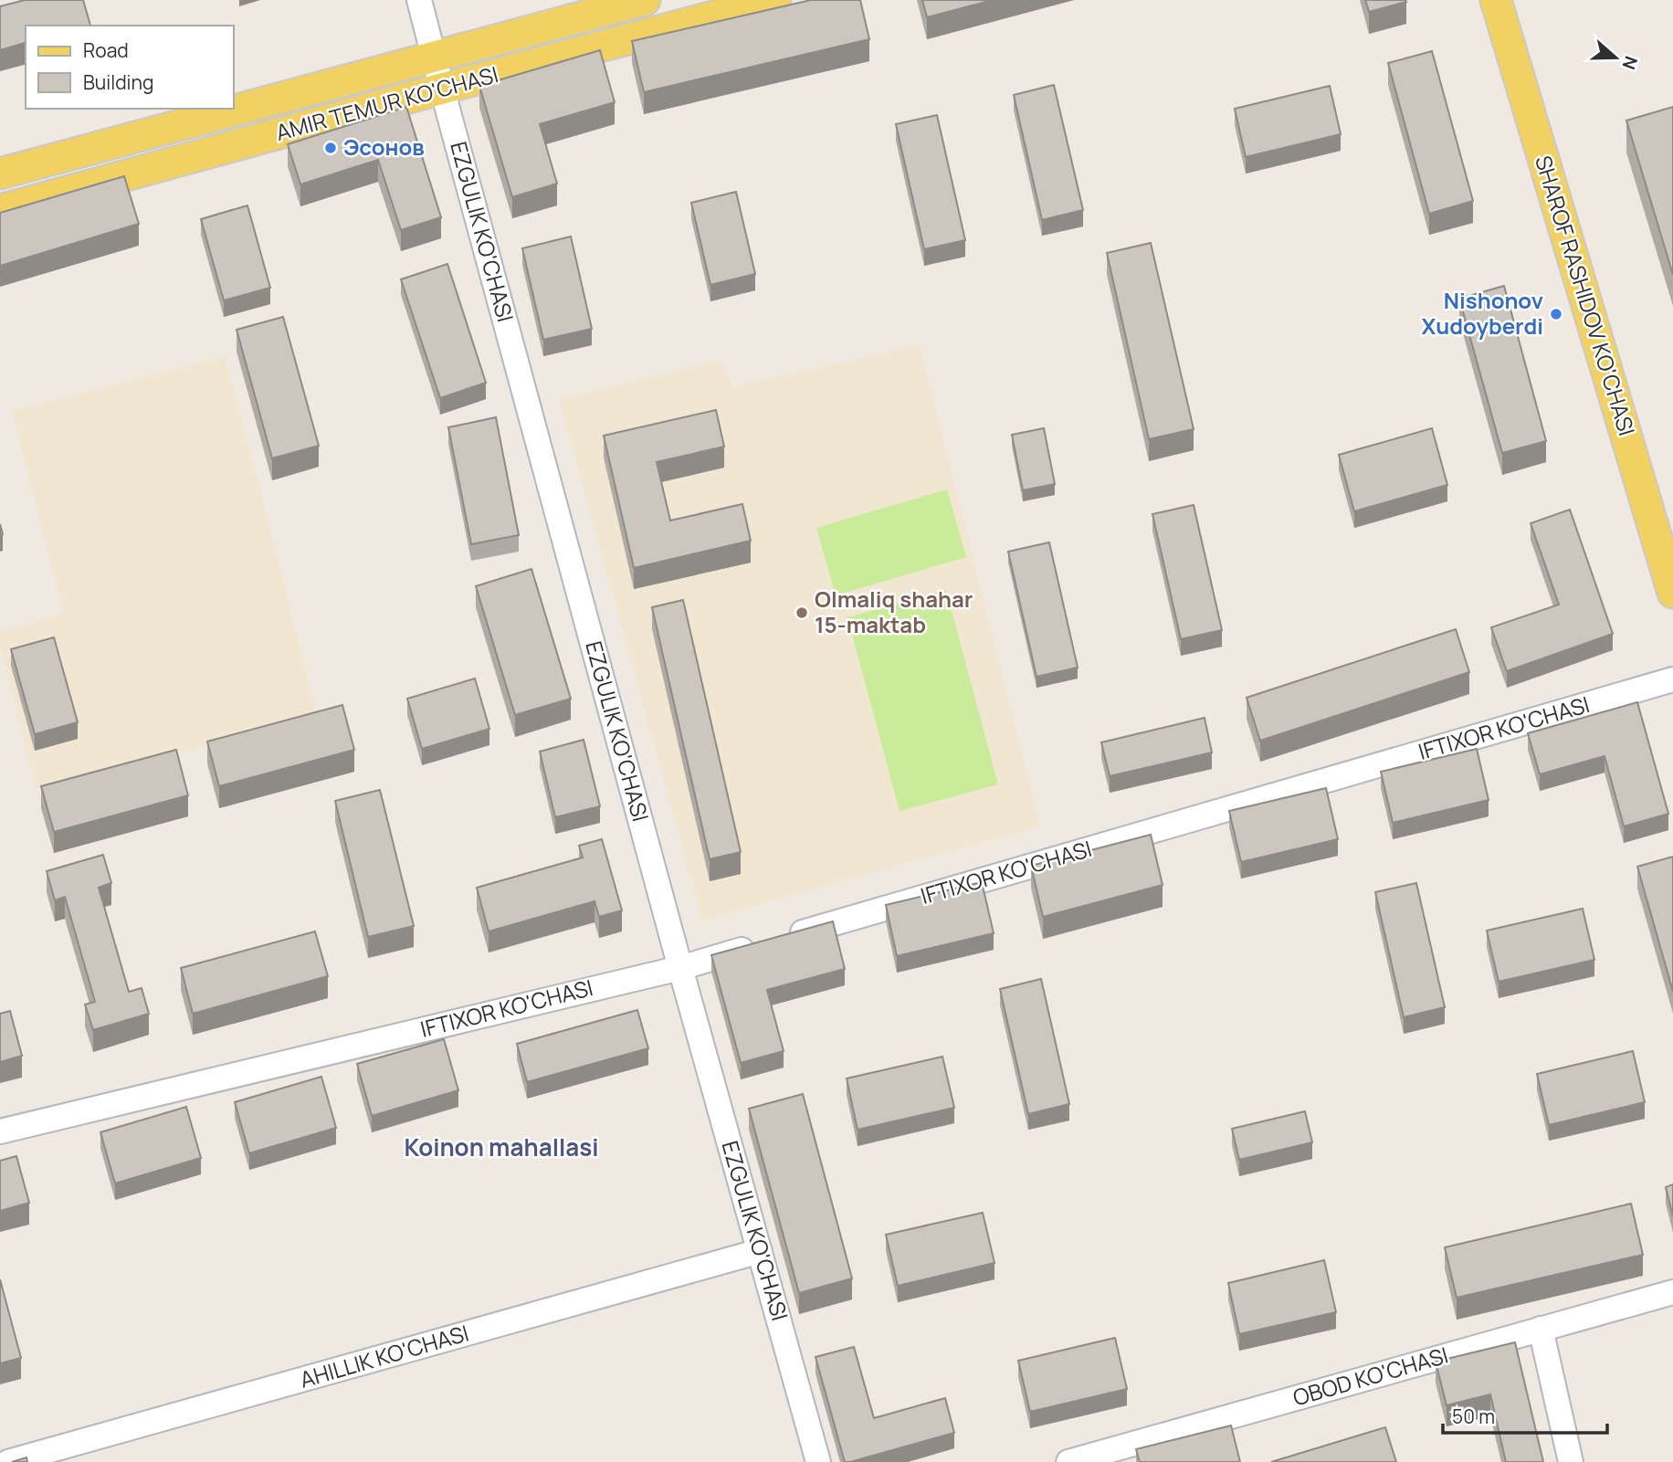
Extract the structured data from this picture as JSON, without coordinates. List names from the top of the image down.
{
  "streets": {
    "main road": ["AMIR TEMUR KO'CHASI", "SHAROF RASHIDOV KO'CHASI"],
    "street": [
      "EZGULIK KO'CHASI",
      "IFTIXOR KO'CHASI",
      "AHILLIK KO'CHASI",
      "OBOD KO'CHASI"
    ]
  },
  "crossings": [
    ["AMIR TEMUR KO'CHASI", "EZGULIK KO'CHASI"],
    ["EZGULIK KO'CHASI", "IFTIXOR KO'CHASI"],
    ["EZGULIK KO'CHASI", "AHILLIK KO'CHASI"]
  ],
  "districts": ["Koinon mahallasi"],
  "places": ["Эсонов", "Nishonov Xudoyberdi", "Olmaliq shahar 15-maktab"],
  "legend": ["Road", "Building"],
  "scale_bar": "50 m",
  "north": "right"
}
